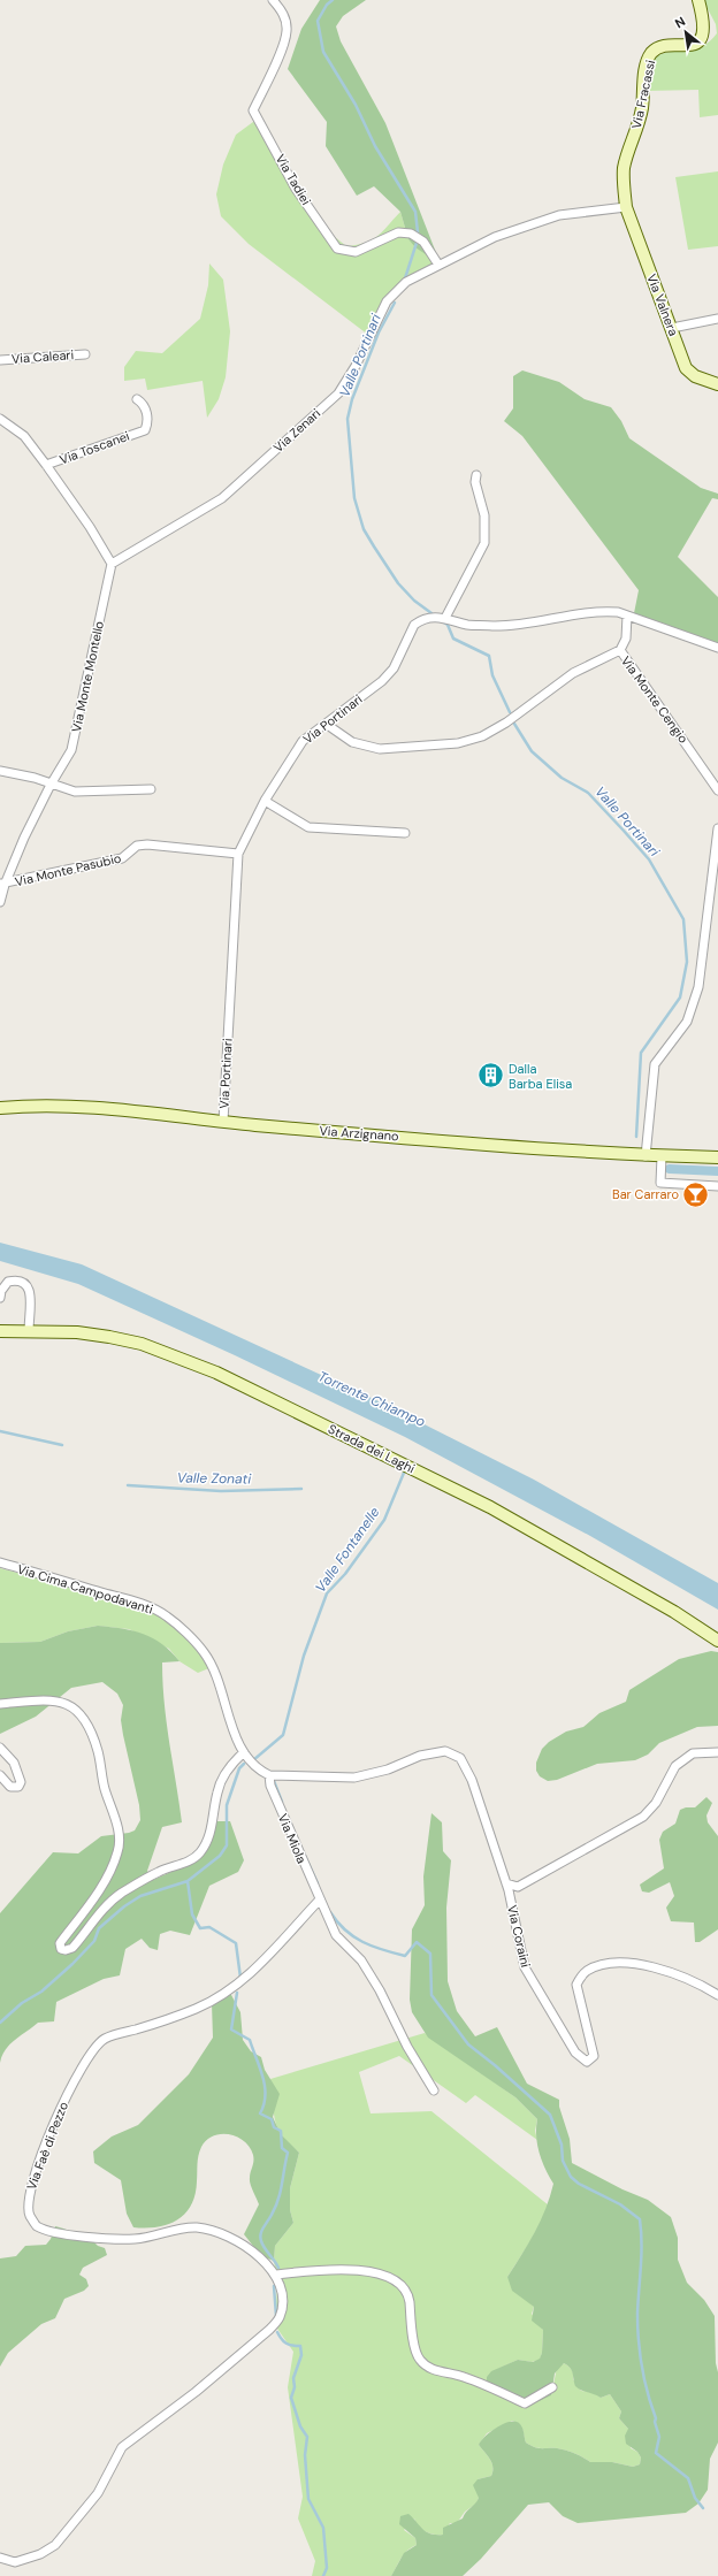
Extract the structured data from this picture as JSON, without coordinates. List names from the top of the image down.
{
  "streets": {
    "street": [
      "Via Fracassi",
      "Via Tadiei",
      "Via Valnera",
      "Via Caleari",
      "Via Zenari",
      "Via Toscanei",
      "Via Monte Montello",
      "Via Monte Cengio",
      "Via Portinari",
      "Via Monte Pasubio",
      "Via Arzignano",
      "Strada dei Laghi",
      "Via Cima Campodavanti",
      "Via Miola",
      "Via Coraini",
      "Via Faè di Pezzo"
    ]
  },
  "crossings": [
    ["Via Fracassi", "Via Valnera"],
    ["Via Fracassi", "Via Zenari"],
    ["Via Tadiei", "Via Zenari"],
    ["Via Valnera", "Via Zenari"],
    ["Via Zenari", "Via Toscanei"],
    ["Via Zenari", "Via Monte Montello"],
    ["Via Toscanei", "Via Monte Montello"],
    ["Via Monte Montello", "Via Monte Pasubio"],
    ["Via Monte Cengio", "Via Portinari"],
    ["Via Portinari", "Via Monte Pasubio"],
    ["Via Portinari", "Via Arzignano"],
    ["Via Cima Campodavanti", "Via Miola"],
    ["Via Cima Campodavanti", "Via Coraini"],
    ["Via Miola", "Via Coraini"],
    ["Via Miola", "Via Faè di Pezzo"]
  ],
  "water": [
    "Valle Portinari",
    "Torrente Chiampo",
    "Valle Zonati",
    "Valle Fontanelle"
  ],
  "places": {
    "building": ["Dalla Barba Elisa"],
    "bar": ["Bar Carraro"]
  },
  "north": "top left"
}
